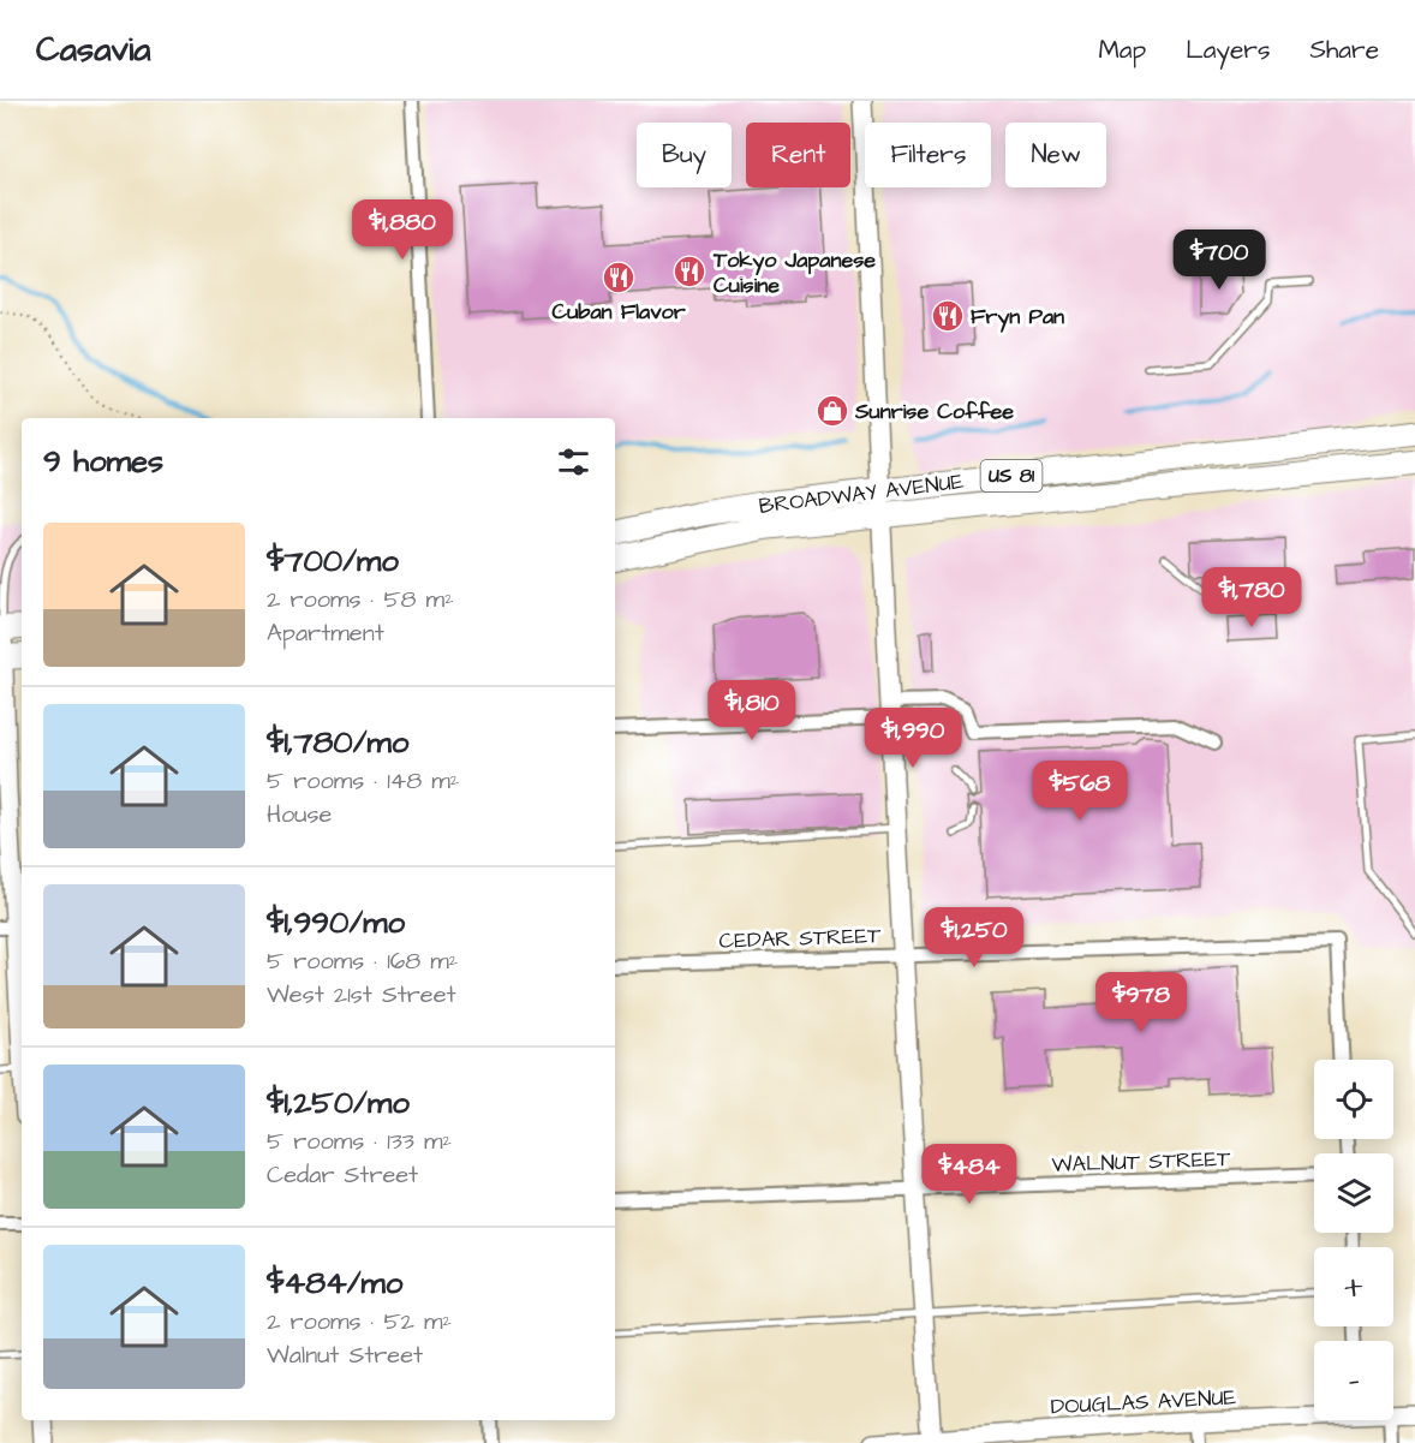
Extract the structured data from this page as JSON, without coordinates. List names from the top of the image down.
{
  "streets": {
    "highway": ["US 81", "BROADWAY AVENUE"],
    "street": ["CEDAR STREET", "WALNUT STREET", "DOUGLAS AVENUE"]
  },
  "places": {
    "restaurant": ["Tokyo Japanese Cuisine", "Cuban Flavor", "Fryn Pan"],
    "shop": ["Sunrise Coffee"]
  },
  "page": {
    "header": "Casavia",
    "nav": ["Map", "Layers", "Share"],
    "chip": [
      "Buy",
      "Rent",
      "Filters",
      "New"
    ],
    "price": [
      "$1,880",
      "$700",
      "$1,780",
      "$1,810",
      "$1,990",
      "$568",
      "$1,250",
      "$978",
      "$484"
    ],
    "heading": "9 homes",
    "list": [
      {
        "name": "$700/mo",
        "note": "2 rooms · 58 m² · Apartment"
      },
      {
        "name": "$1,780/mo",
        "note": "5 rooms · 148 m² · House"
      },
      {
        "name": "$1,990/mo",
        "note": "5 rooms · 168 m² · West 21st Street"
      },
      {
        "name": "$1,250/mo",
        "note": "5 rooms · 133 m² · Cedar Street"
      },
      {
        "name": "$484/mo",
        "note": "2 rooms · 52 m² · Walnut Street"
      }
    ],
    "map_buttons": ["+", "−"]
  }
}
